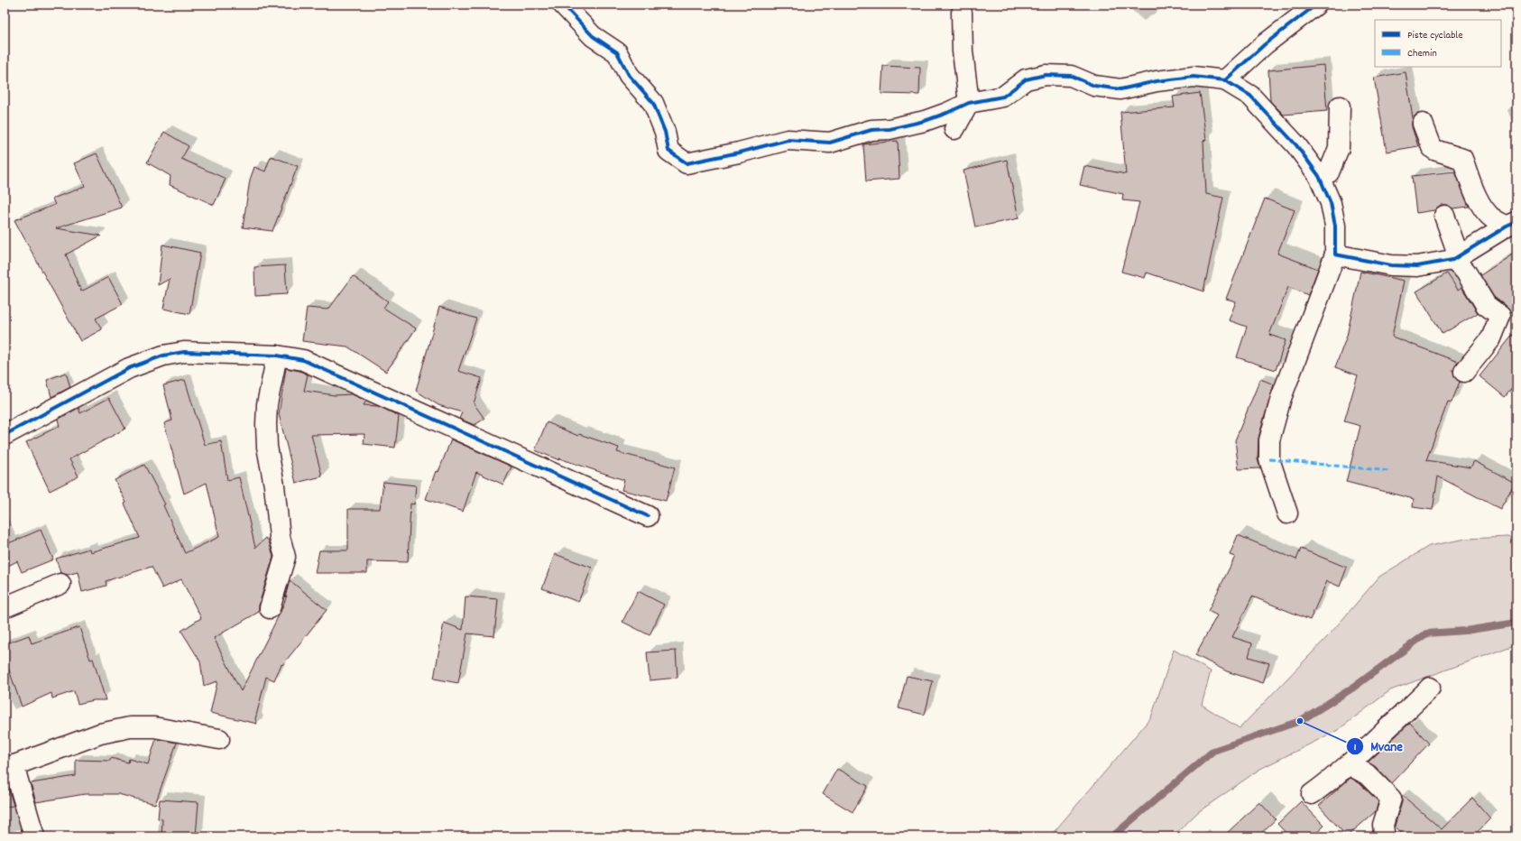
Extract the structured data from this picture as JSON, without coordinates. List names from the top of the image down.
{
  "places": ["Mvane"],
  "legend": ["Piste cyclable", "Chemin"]
}
